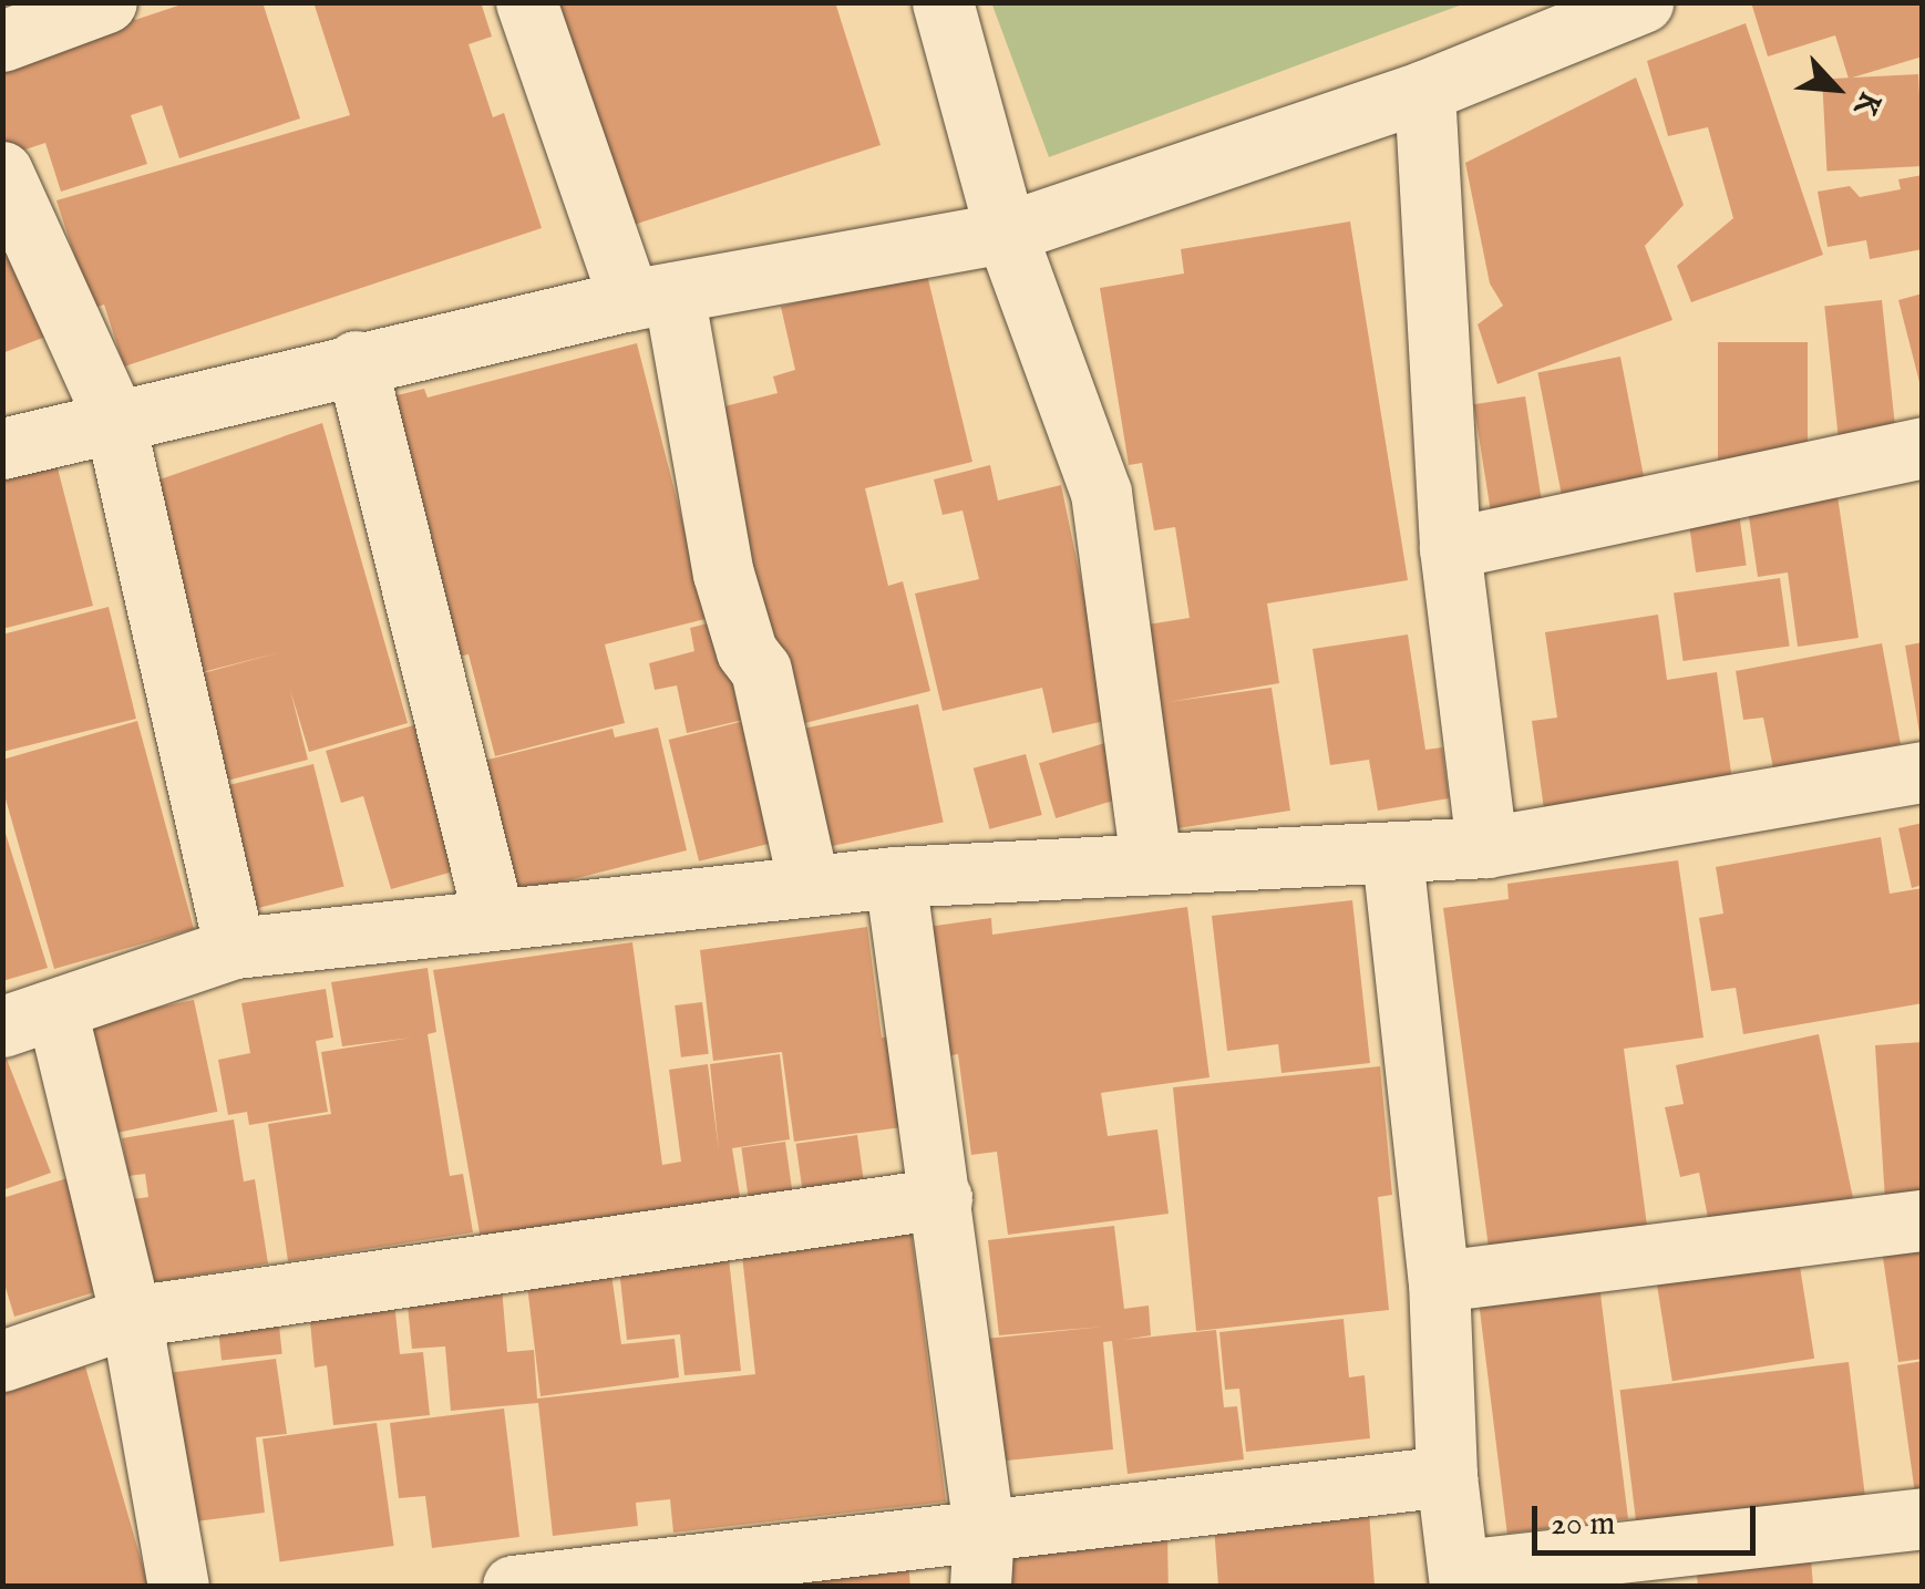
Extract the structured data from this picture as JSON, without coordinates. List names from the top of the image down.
{
  "scale_bar": "20 m",
  "north": "bottom right"
}
